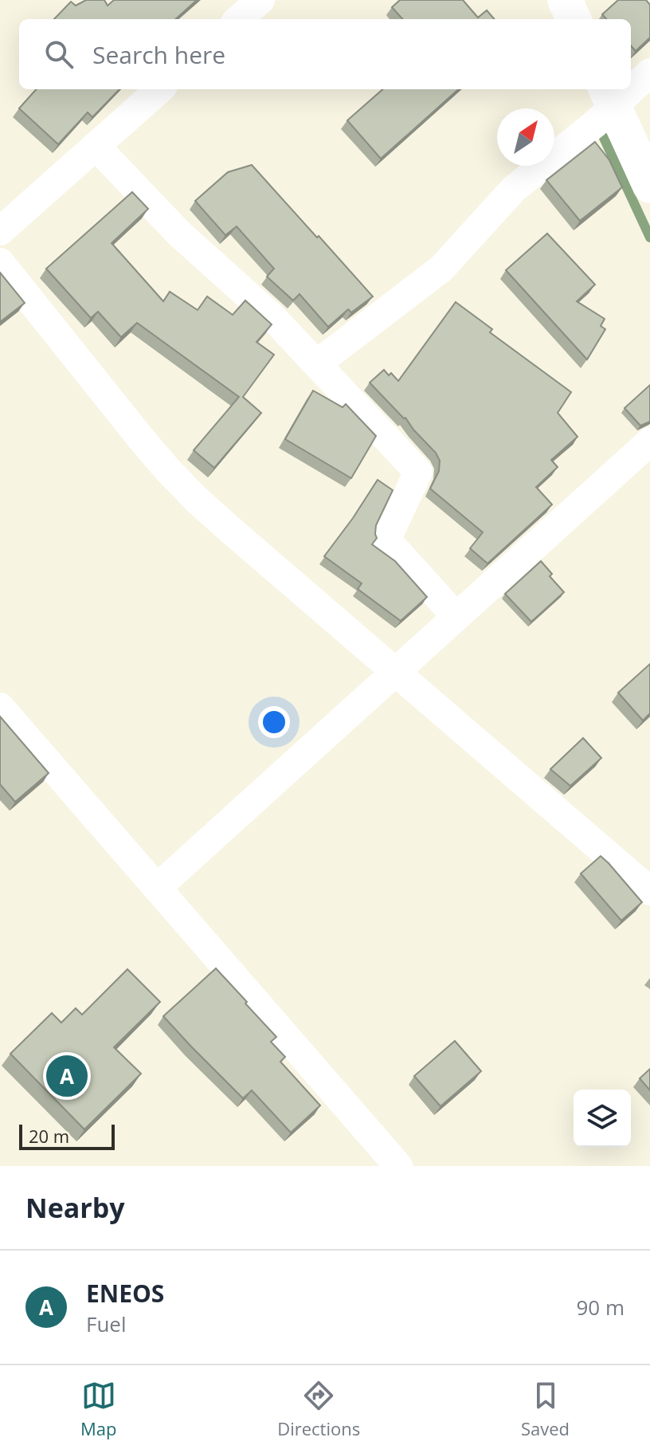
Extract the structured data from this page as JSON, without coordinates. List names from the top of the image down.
{
  "scale_bar": "20 m",
  "north": "top right",
  "page": {
    "search": "Search here",
    "pins": "A",
    "scale": "20 m",
    "heading": "Nearby",
    "list": [
      {
        "mark": "A",
        "name": "ENEOS",
        "note": "Fuel",
        "value": "90 m"
      }
    ],
    "nav": ["Map", "Directions", "Saved"]
  }
}
